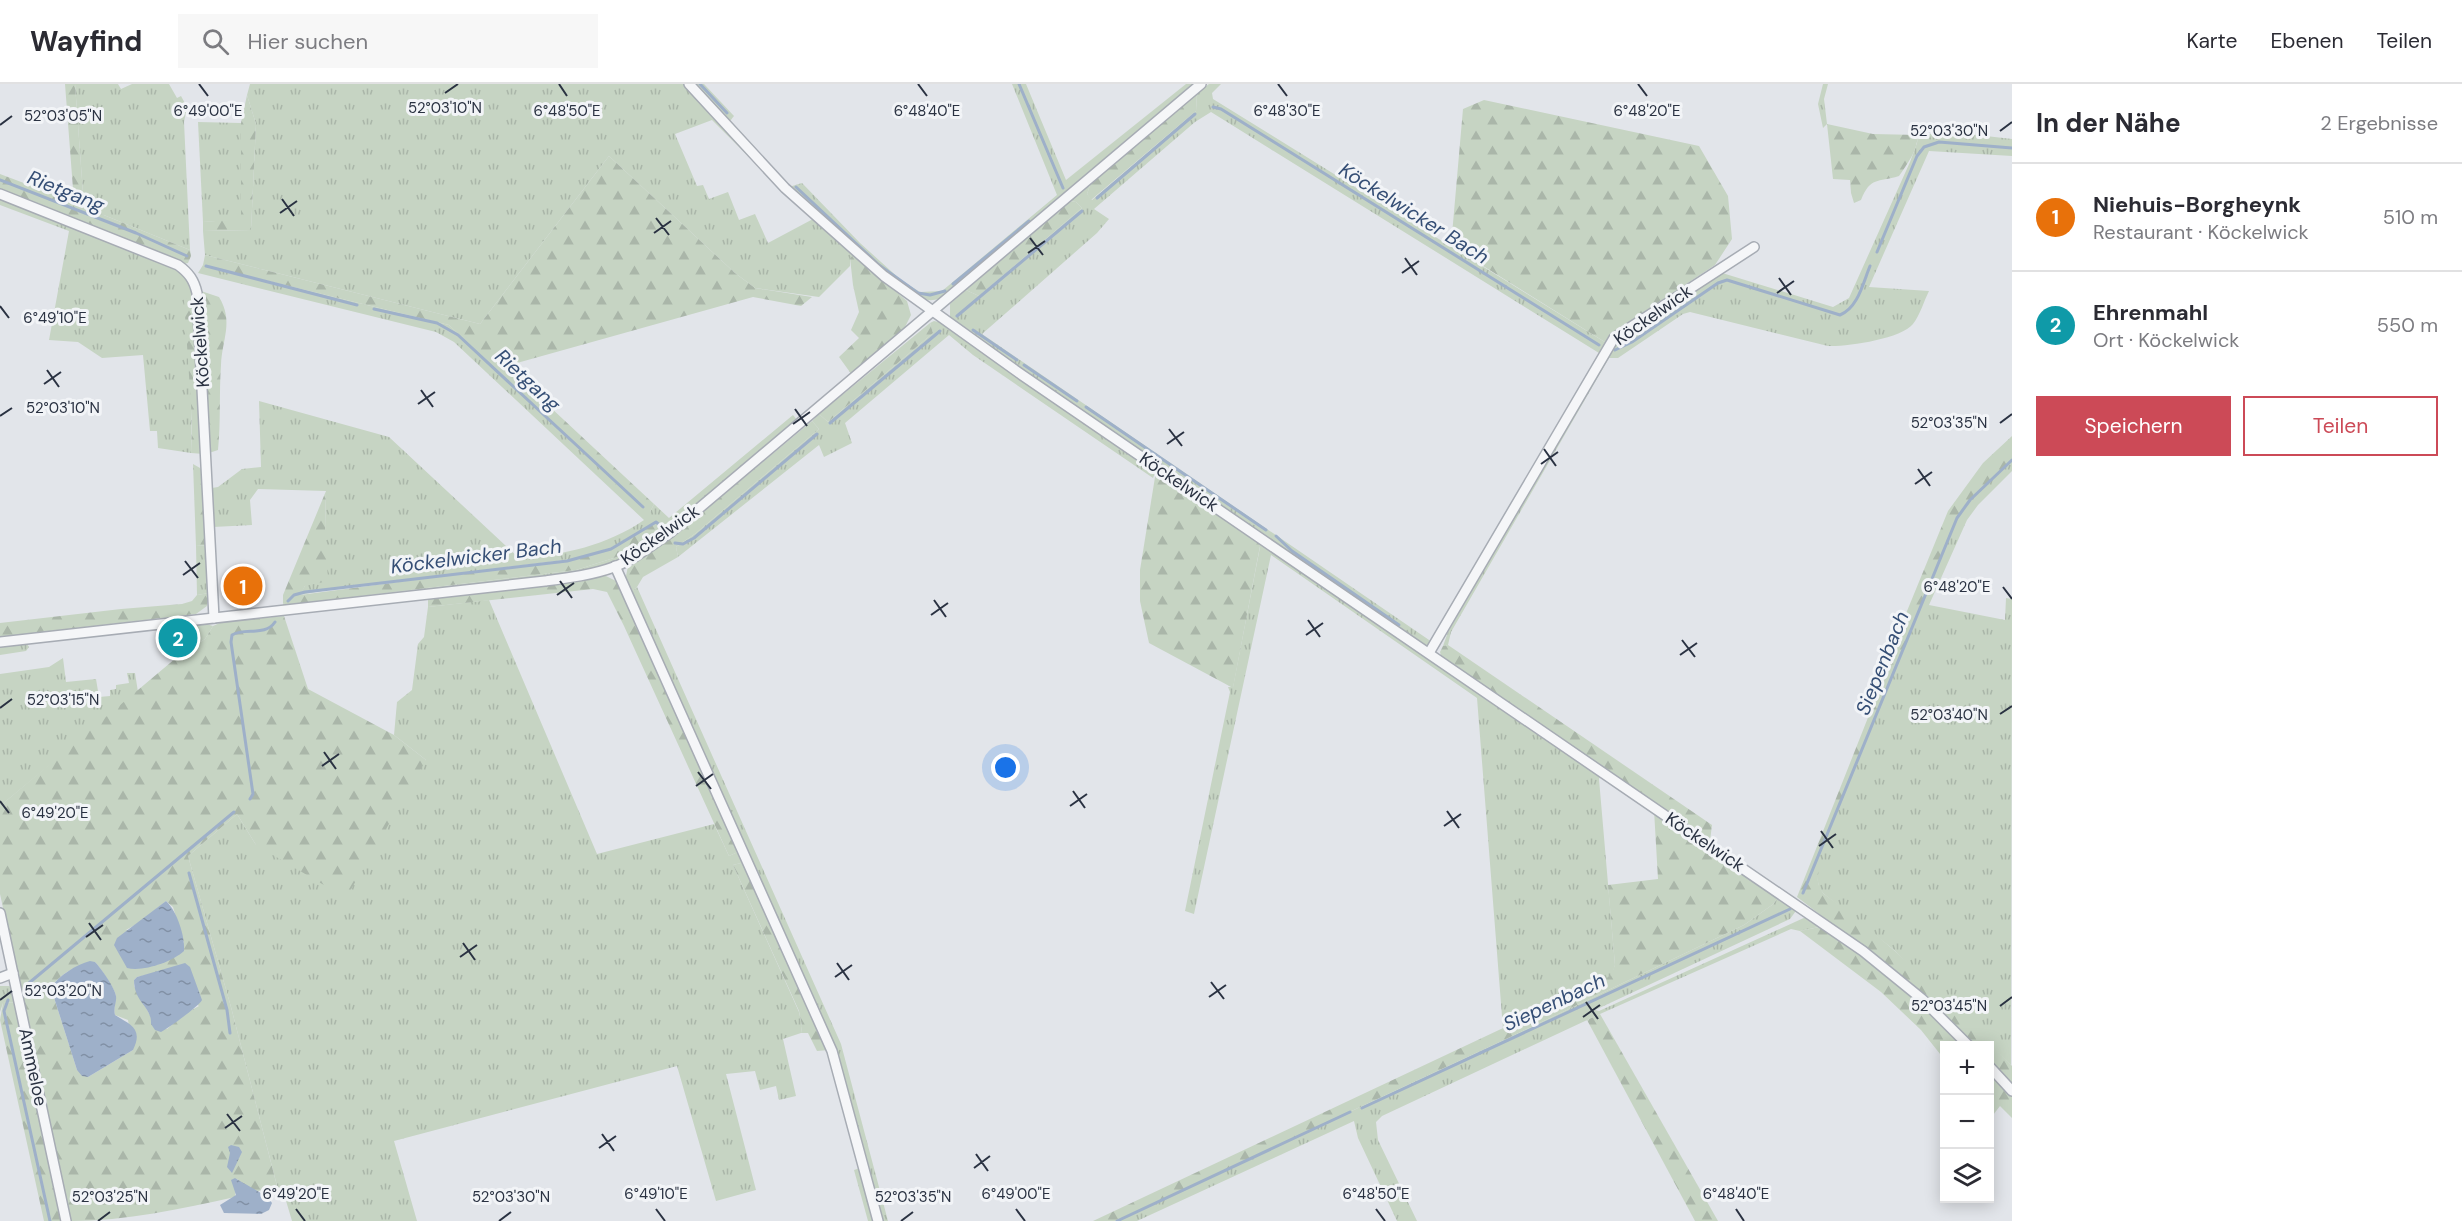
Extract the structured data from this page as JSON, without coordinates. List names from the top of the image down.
{
  "streets": {
    "street": ["Köckelwick", "Ammeloe"]
  },
  "water": ["Rietgang", "Köckelwicker Bach", "Siepenbach"],
  "page": {
    "header": "Wayfind",
    "search": "Hier suchen",
    "nav": ["Karte", "Ebenen", "Teilen"],
    "heading": ["In der Nähe", "2 Ergebnisse"],
    "list": [
      {
        "mark": "1",
        "name": "Niehuis-Borgheynk",
        "note": "Restaurant · Köckelwick",
        "value": "510 m"
      },
      {
        "mark": "2",
        "name": "Ehrenmahl",
        "note": "Ort · Köckelwick",
        "value": "550 m"
      }
    ],
    "buttons": ["Speichern", "Teilen"],
    "pins": ["1", "2"],
    "map_buttons": ["+", "−"]
  },
  "coordinates": [
    "52°03'10\"N",
    "6°49'00\"E",
    "6°48'50\"E",
    "6°48'40\"E",
    "6°48'30\"E",
    "6°48'20\"E",
    "52°03'05\"N",
    "52°03'30\"N",
    "6°49'10\"E",
    "52°03'35\"N",
    "52°03'15\"N",
    "52°03'40\"N",
    "6°49'20\"E",
    "52°03'20\"N",
    "52°03'45\"N",
    "52°03'25\"N"
  ]
}
